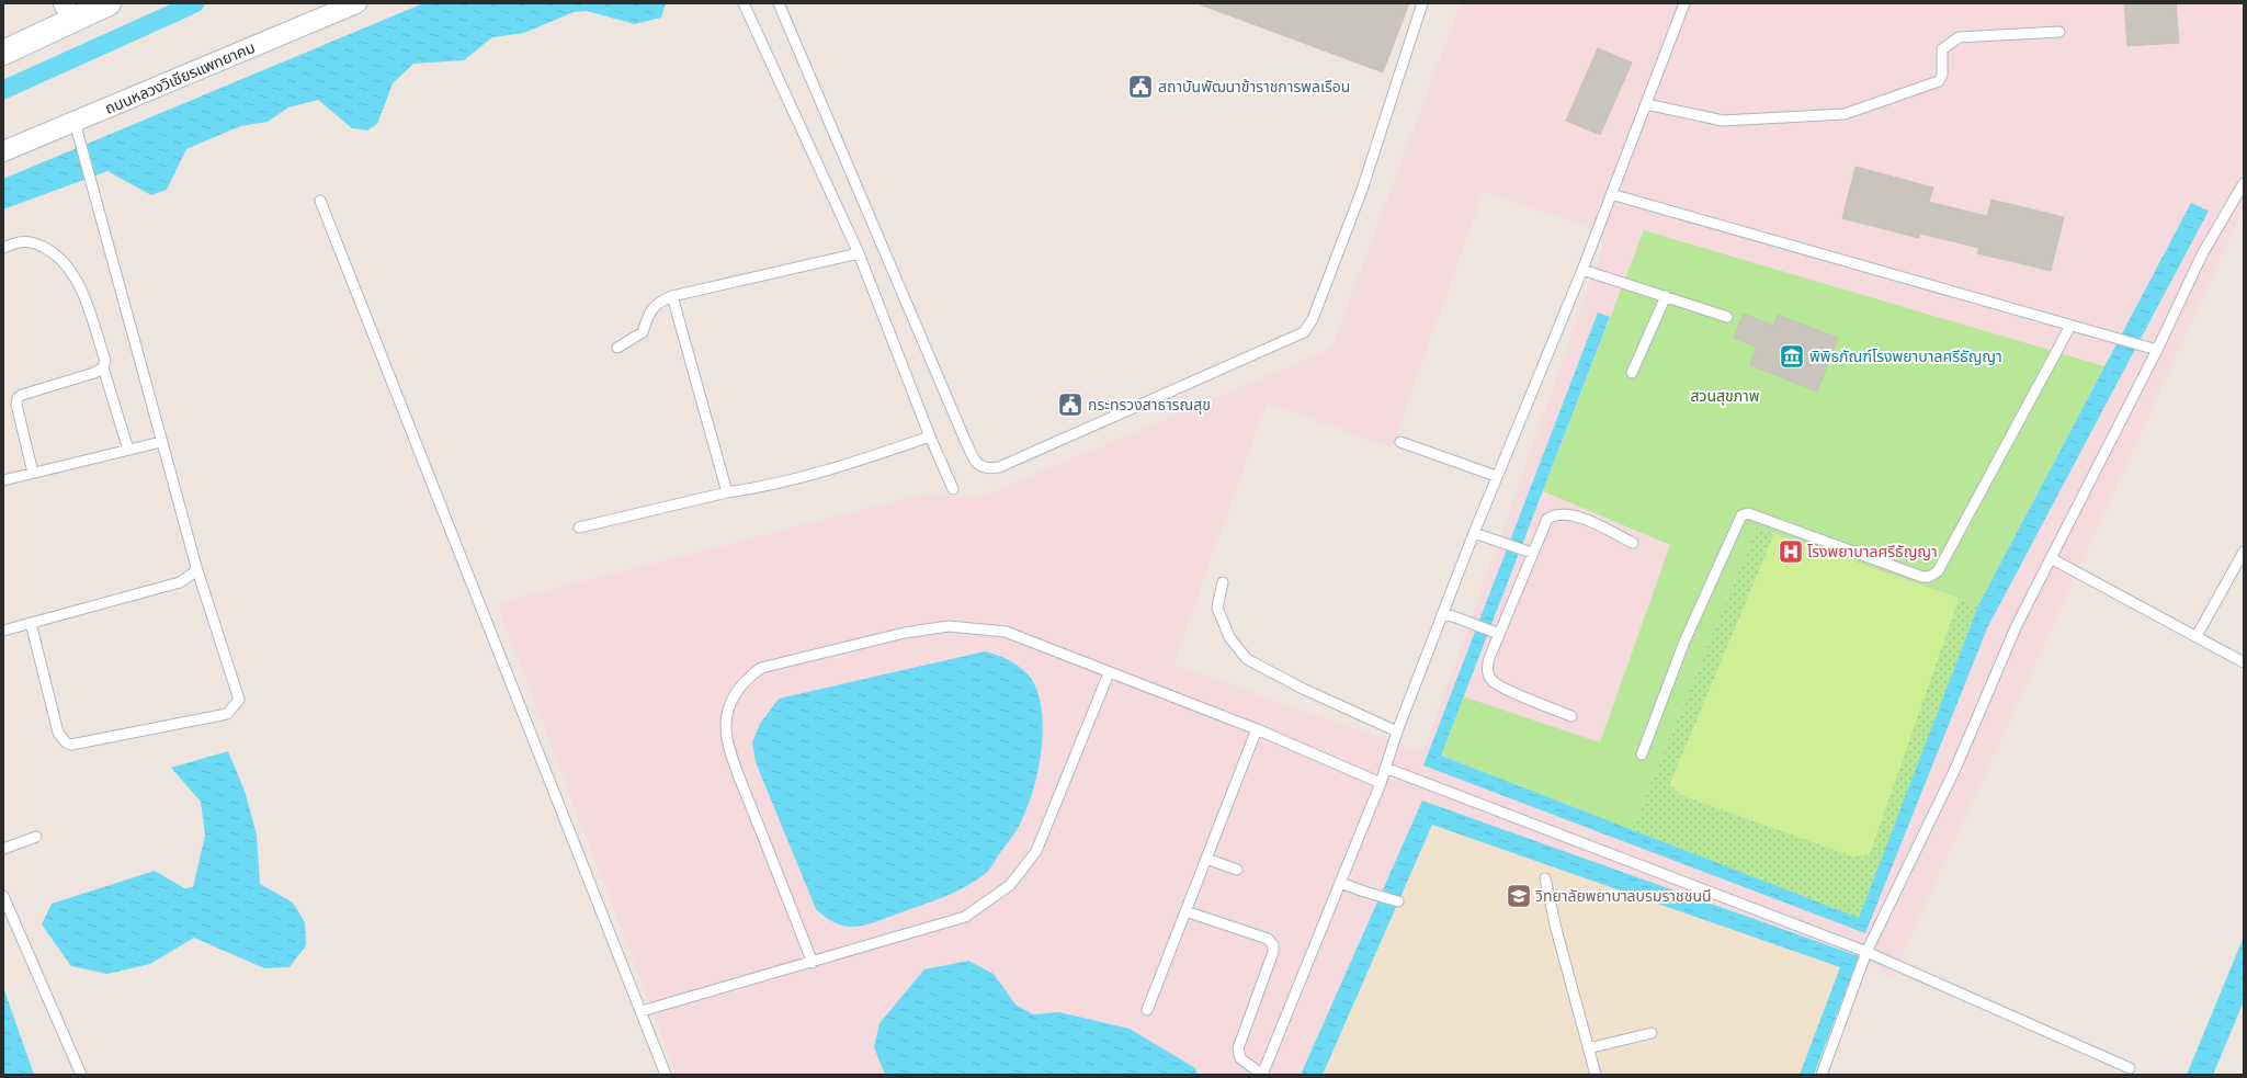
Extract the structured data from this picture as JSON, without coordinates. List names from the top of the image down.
{
  "streets": {
    "street": ["ถนนหลวงวิเชียรแพทยาคม"]
  },
  "parks": ["สวนสุขภาพ"],
  "places": {
    "public building": ["สถาบันพัฒนาข้าราชการพลเรือน", "กระทรวงสาธารณสุข"],
    "museum": ["พิพิธภัณฑ์โรงพยาบาลศรีธัญญา"],
    "hospital": ["โรงพยาบาลศรีธัญญา"],
    "school or university": ["วิทยาลัยพยาบาลบรมราชชนนี"]
  }
}
